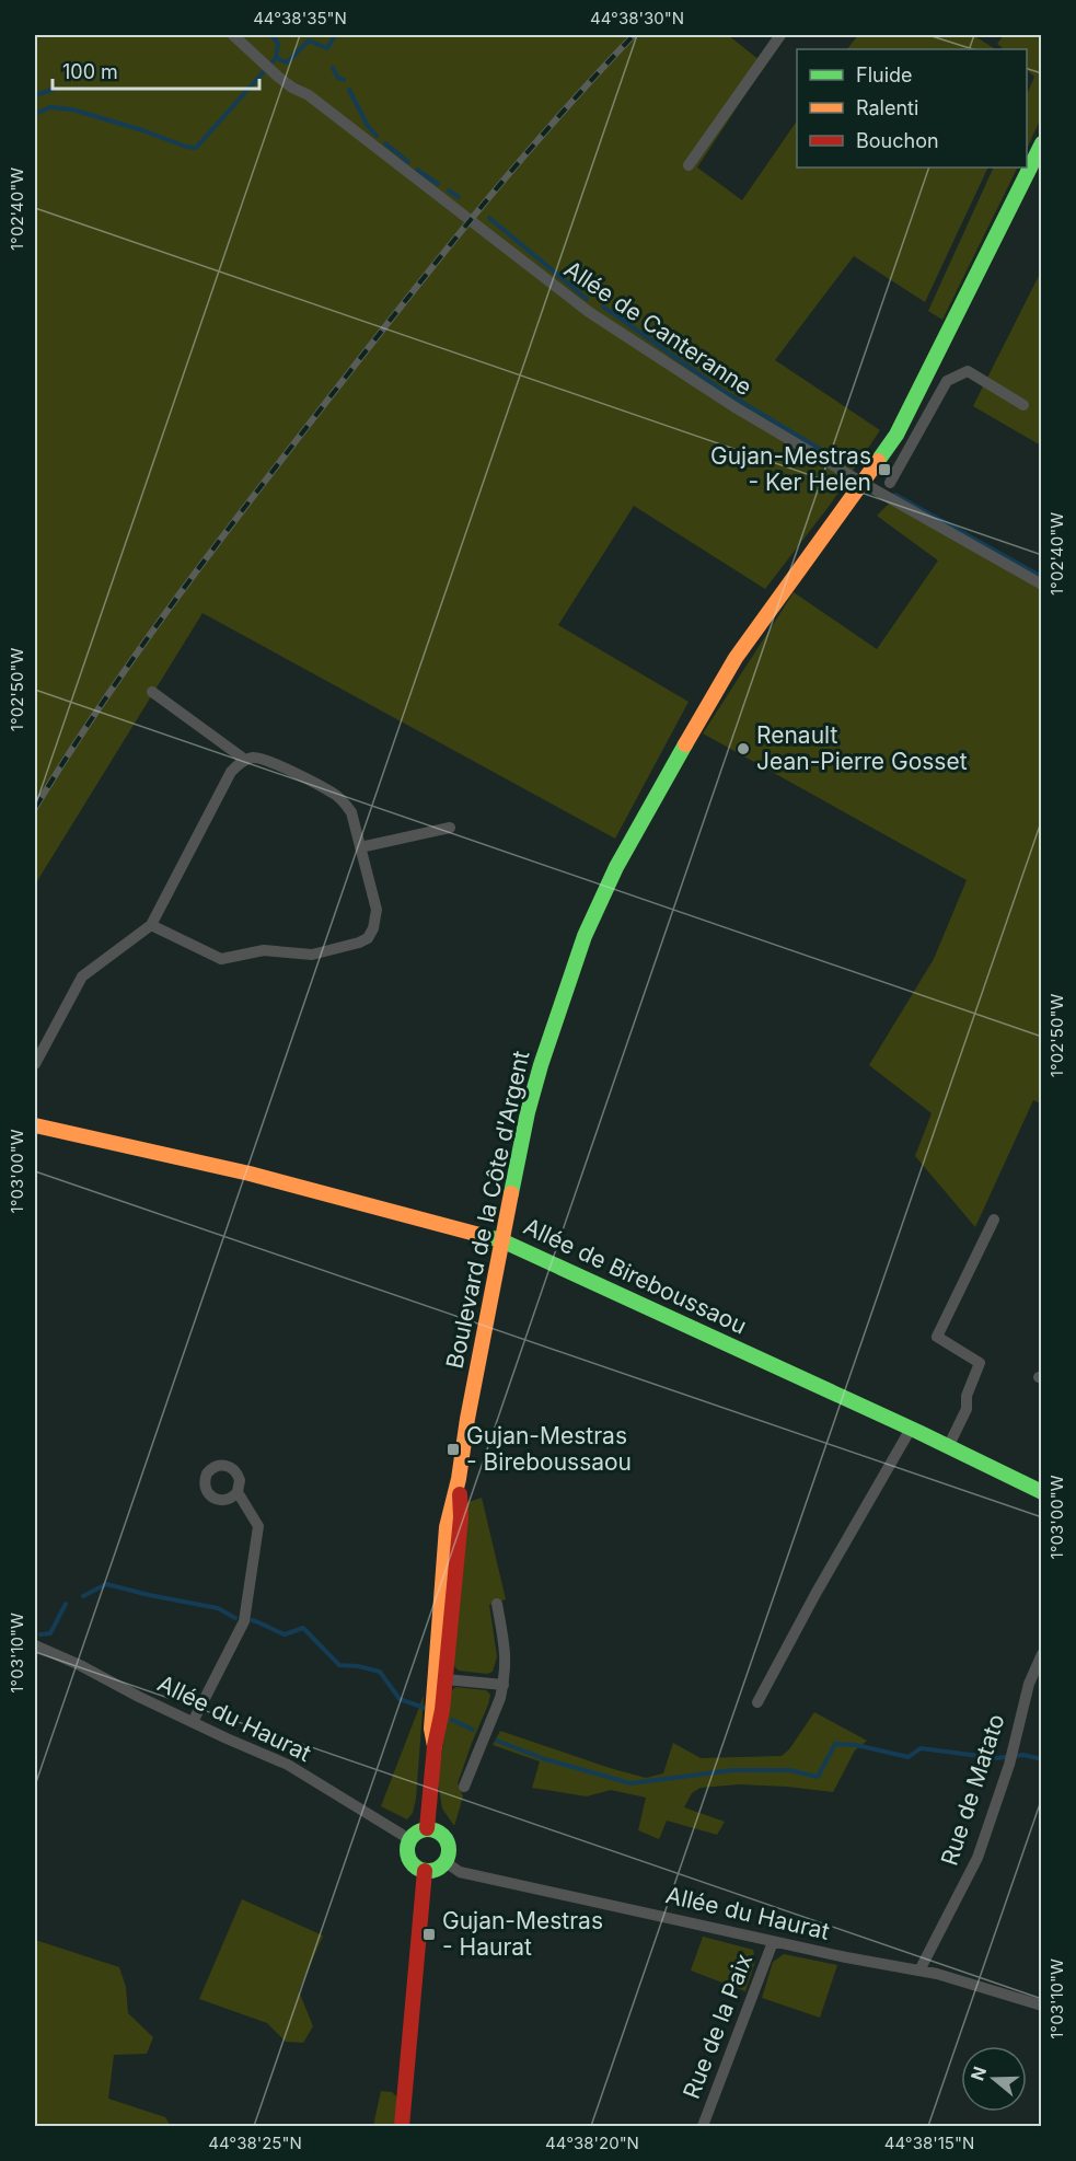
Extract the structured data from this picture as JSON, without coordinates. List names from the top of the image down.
{
  "streets": {
    "main road": ["Boulevard de la Côte d'Argent", "Allée de Bireboussaou"],
    "street": [
      "Allée de Canteranne",
      "Allée du Haurat",
      "Rue de Matato",
      "Rue de la Paix"
    ]
  },
  "crossings": [
    ["Allée de Canteranne", "Boulevard de la Côte d'Argent"],
    ["Boulevard de la Côte d'Argent", "Allée de Bireboussaou"],
    ["Boulevard de la Côte d'Argent", "Allée du Haurat"],
    ["Allée du Haurat", "Rue de Matato"],
    ["Allée du Haurat", "Rue de la Paix"]
  ],
  "places": {
    "transit": ["Gujan-Mestras - Ker Helen", "Gujan-Mestras - Bireboussaou", "Gujan-Mestras - Haurat"],
    "other": ["Renault Jean-Pierre Gosset"]
  },
  "legend": ["Fluide", "Ralenti", "Bouchon"],
  "scale_bar": "100 m",
  "north": "left",
  "coordinates": [
    "44°38'35\"N",
    "44°38'30\"N",
    "1°02'40\"W",
    "1°02'50\"W",
    "1°03'00\"W",
    "1°03'10\"W",
    "44°38'25\"N",
    "44°38'20\"N",
    "44°38'15\"N"
  ]
}
